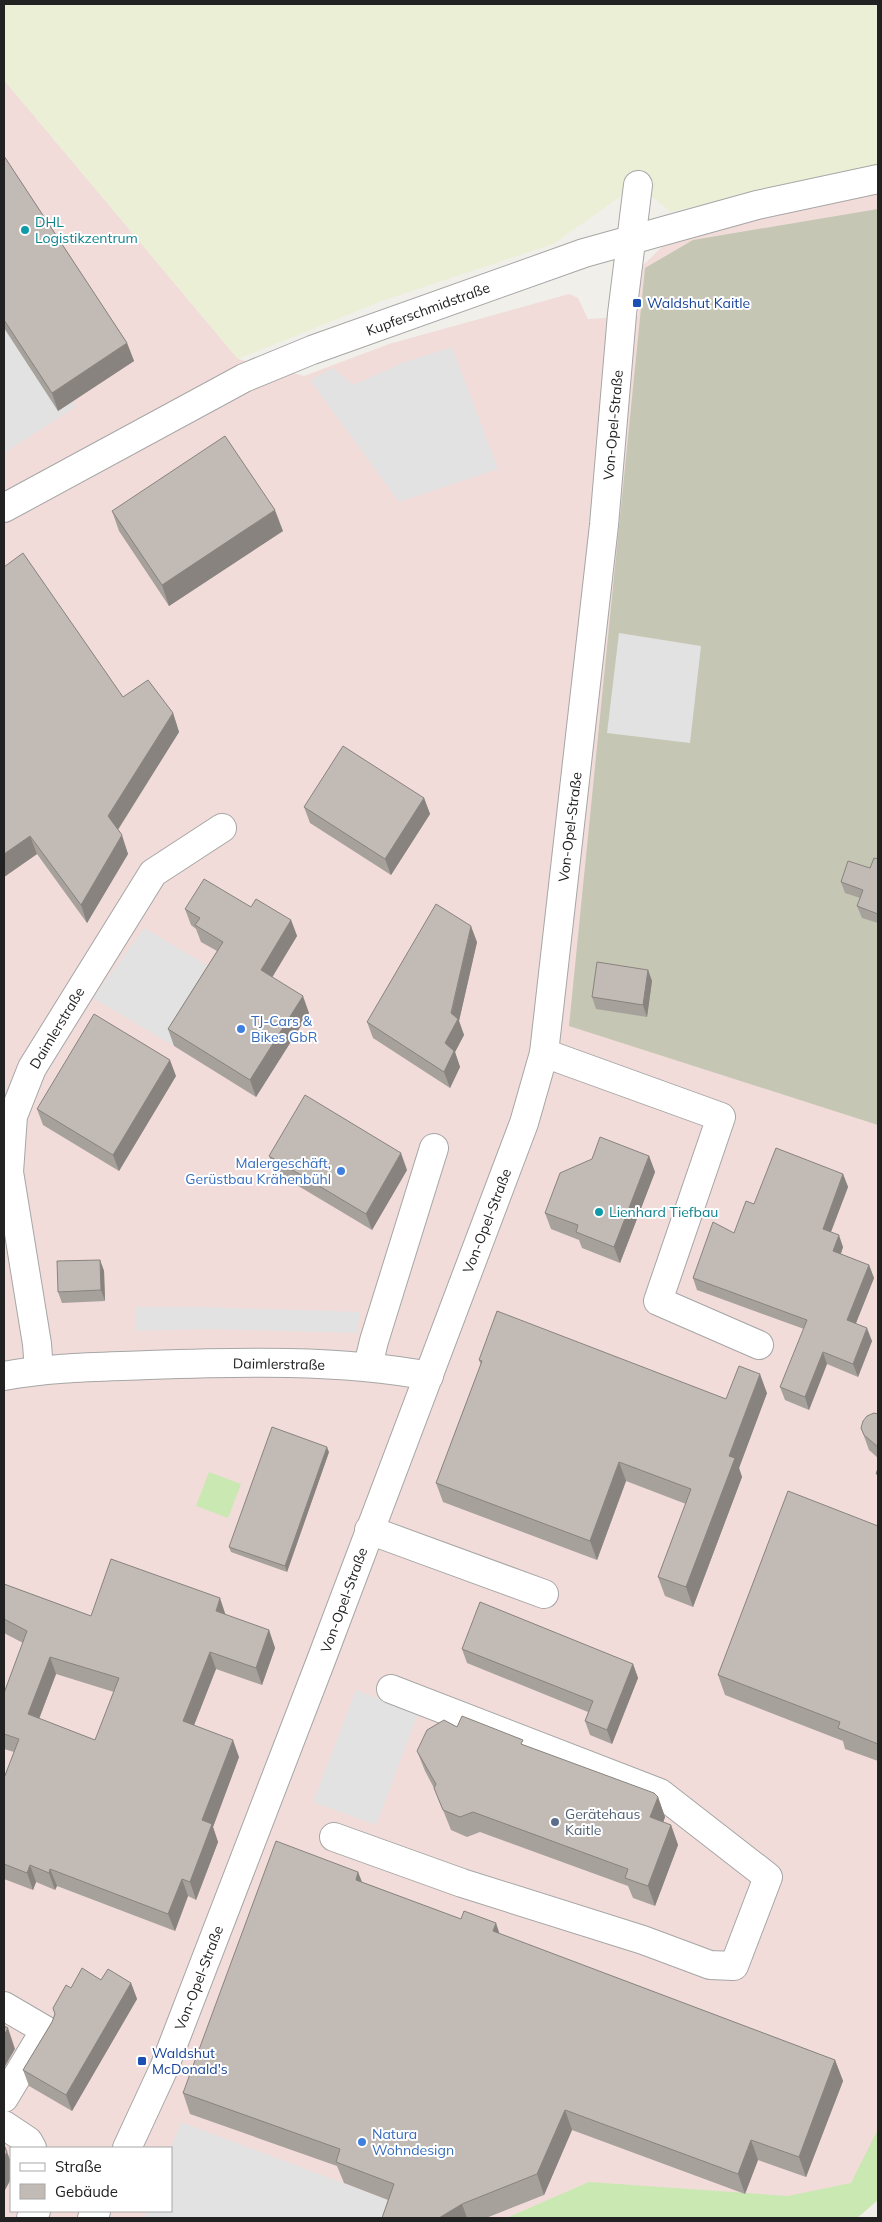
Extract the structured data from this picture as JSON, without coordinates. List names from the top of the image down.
{
  "streets": {
    "street": ["Kupferschmidstraße", "Von-Opel-Straße", "Daimlerstraße"]
  },
  "crossings": [
    ["Kupferschmidstraße", "Von-Opel-Straße"],
    ["Von-Opel-Straße", "Daimlerstraße"]
  ],
  "places": {
    "other": [
      "DHL Logistikzentrum",
      "TJ-Cars & Bikes GbR",
      "Malergeschäft, Gerüstbau Krähenbühl",
      "Lienhard Tiefbau",
      "Gerätehaus Kaitle",
      "Natura Wohndesign"
    ],
    "transit": ["Waldshut Kaitle", "Waldshut McDonald's"]
  },
  "legend": ["Straße", "Gebäude"]
}
